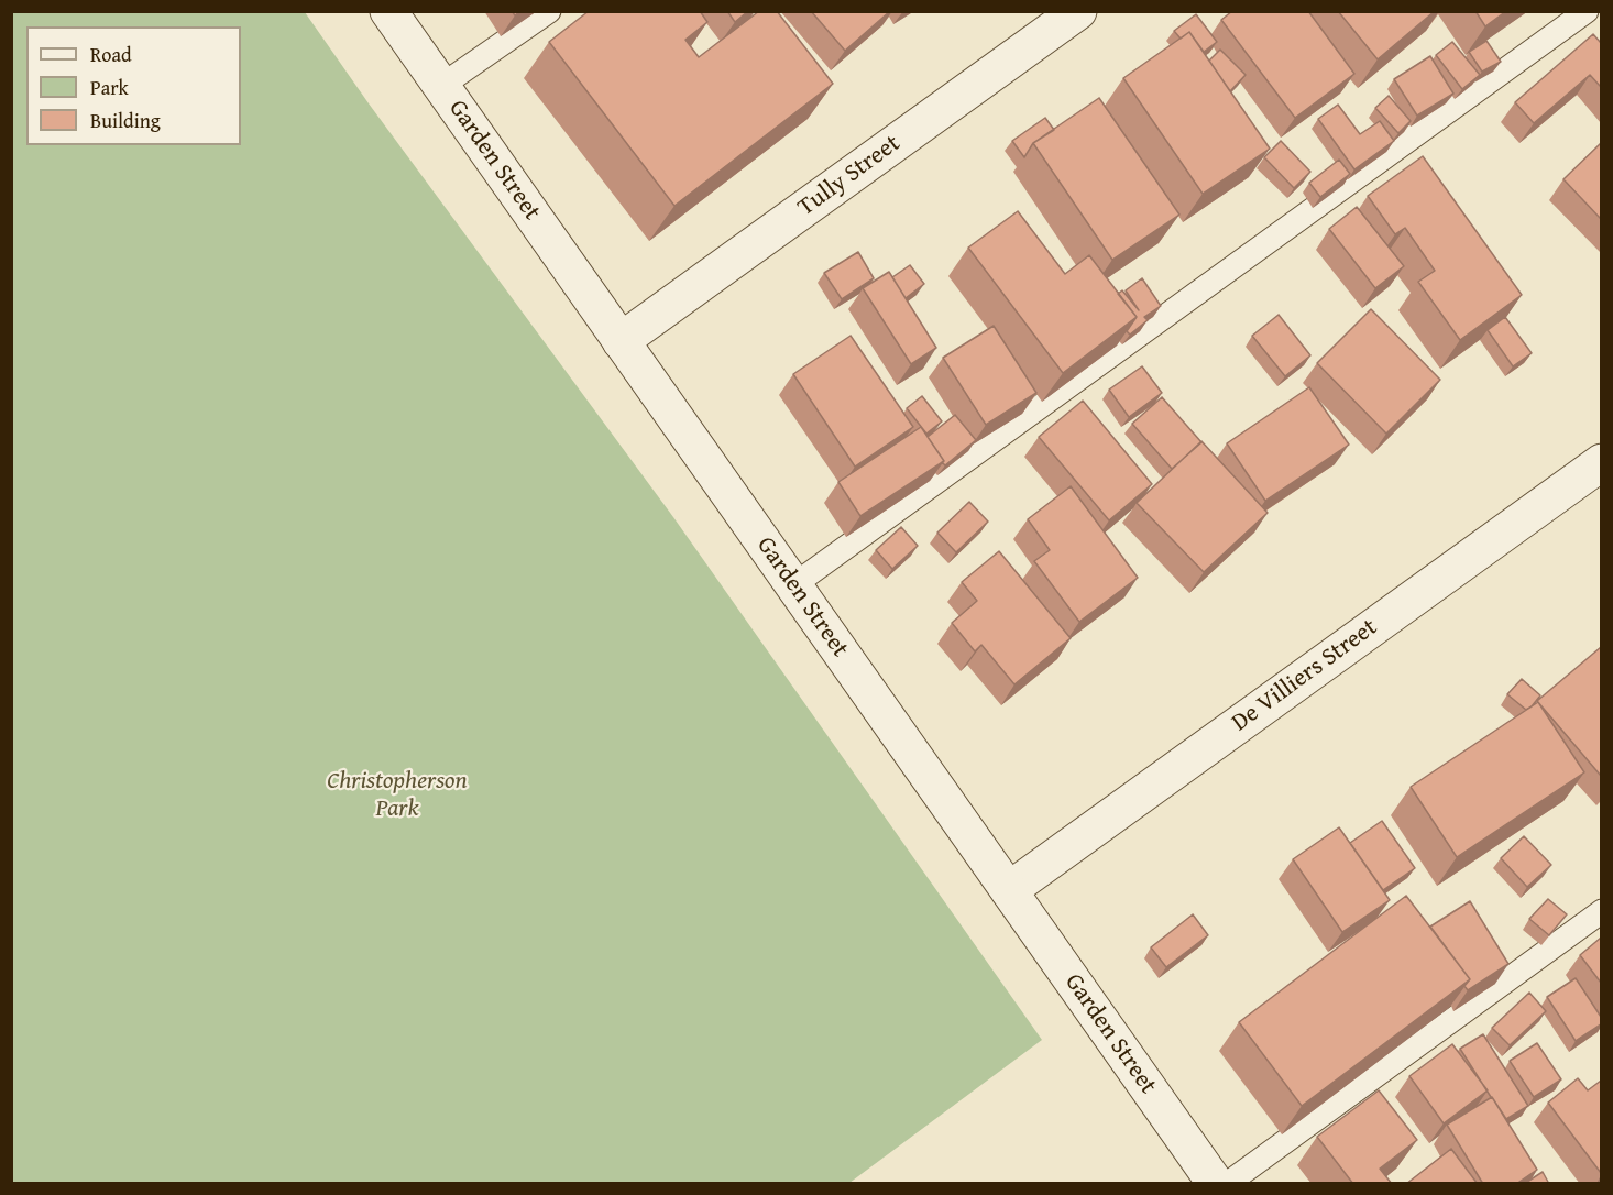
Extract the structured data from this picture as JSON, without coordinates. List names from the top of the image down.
{
  "streets": {
    "street": ["Garden Street", "Tully Street", "De Villiers Street"]
  },
  "crossings": [
    ["Garden Street", "Tully Street"],
    ["Garden Street", "De Villiers Street"]
  ],
  "parks": ["Christopherson Park"],
  "legend": ["Road", "Park", "Building"]
}
